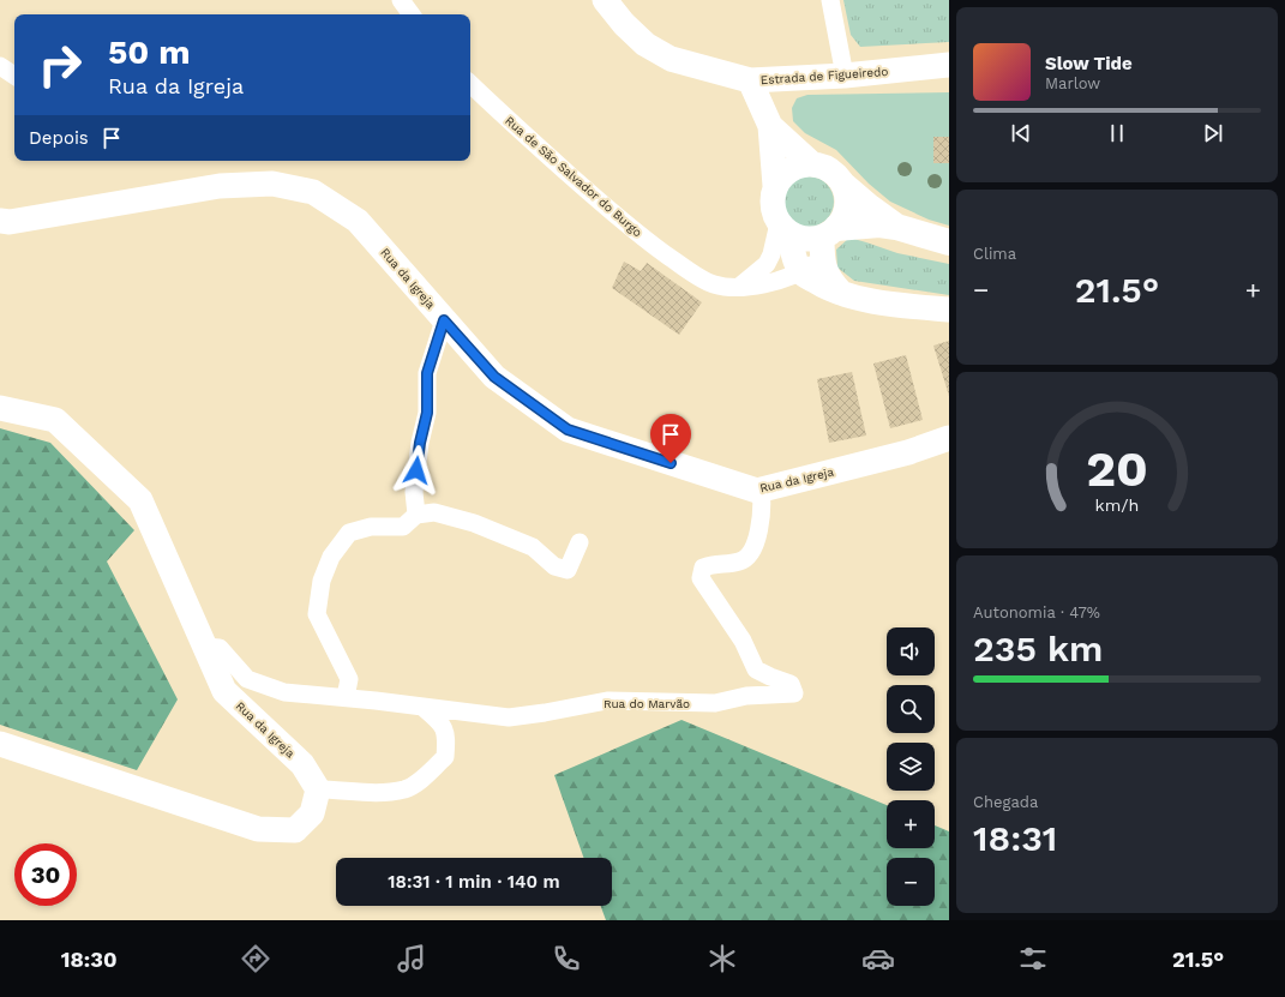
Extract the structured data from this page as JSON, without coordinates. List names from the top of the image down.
{
  "streets": {
    "street": [
      "Estrada de Figueiredo",
      "Rua de São Salvador do Burgo",
      "Rua da Igreja",
      "Rua do Marvão"
    ]
  },
  "crossings": [
    ["Estrada de Figueiredo", "Rua de São Salvador do Burgo"],
    ["Rua da Igreja", "Rua do Marvão"]
  ],
  "page": {
    "turn": ["50 m", "Rua da Igreja"],
    "song": ["Slow Tide", "Marlow"],
    "then": "Depois",
    "tile": [
      "Clima",
      ["Autonomia · 47%", "235 km"],
      ["Chegada", "18:31"]
    ],
    "heat": ["−", "21.5°", "+"],
    "map_buttons": ["+", "−"],
    "limit": "30",
    "trip": "18:31 · 1 min · 140 m",
    "tabs": ["18:30", "21.5°"],
    "gauge": ["20", "km/h"]
  }
}
